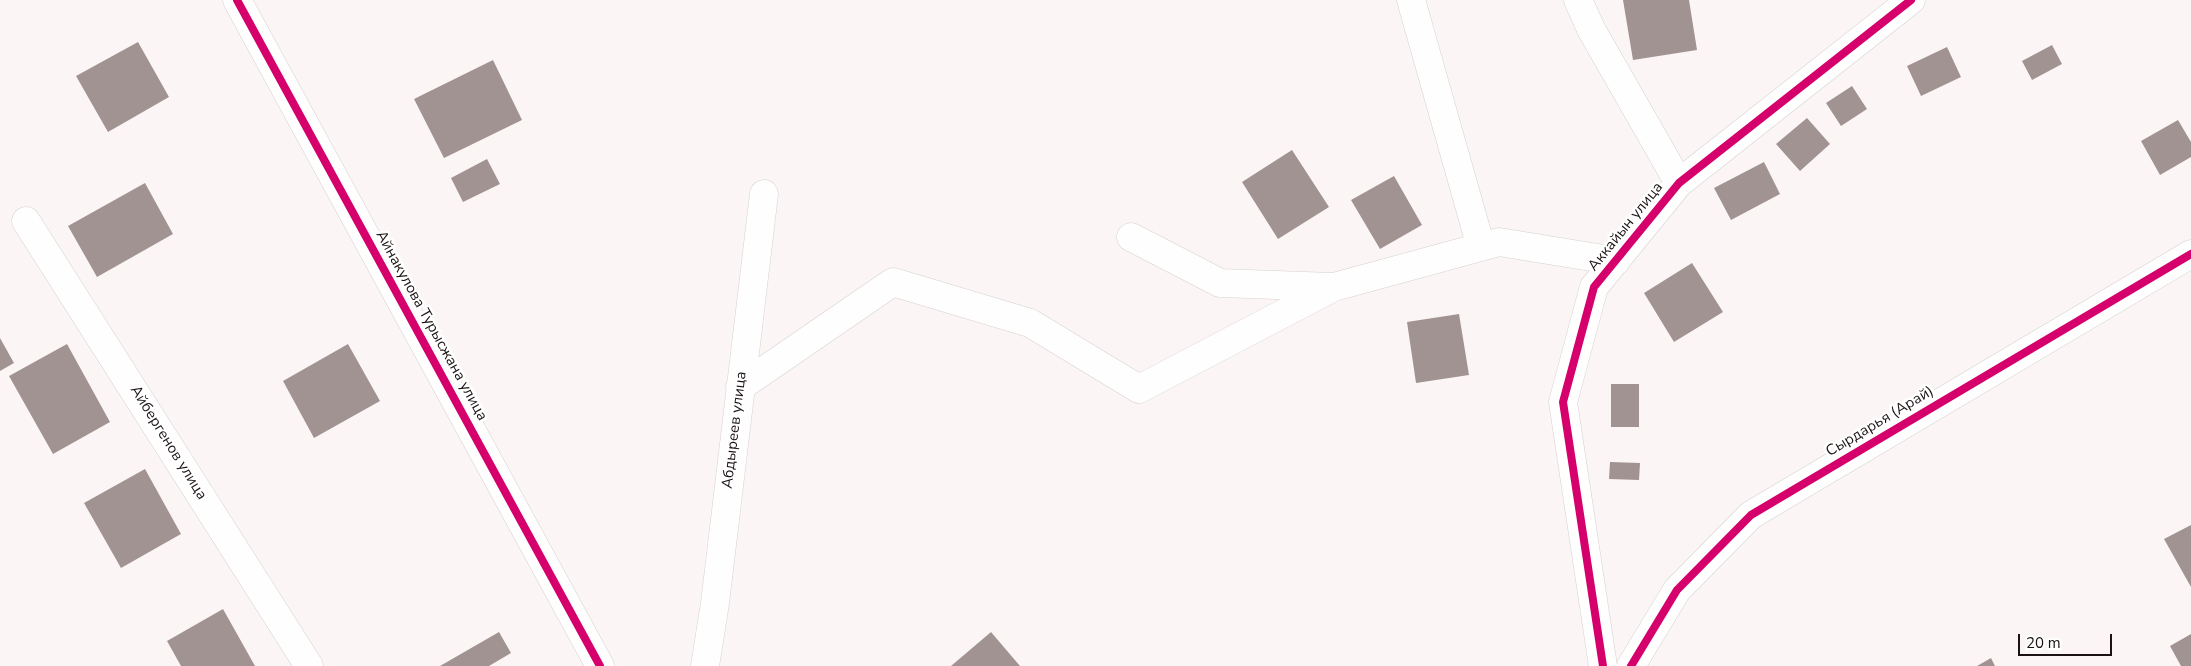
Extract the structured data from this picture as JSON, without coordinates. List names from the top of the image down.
{
  "streets": {
    "street": [
      "Аккайын улица",
      "Айнакулова Турысжана улица",
      "Сырдарья (Арай)",
      "Абдыреев улица",
      "Айбергенов улица"
    ]
  },
  "scale_bar": "20 m"
}
